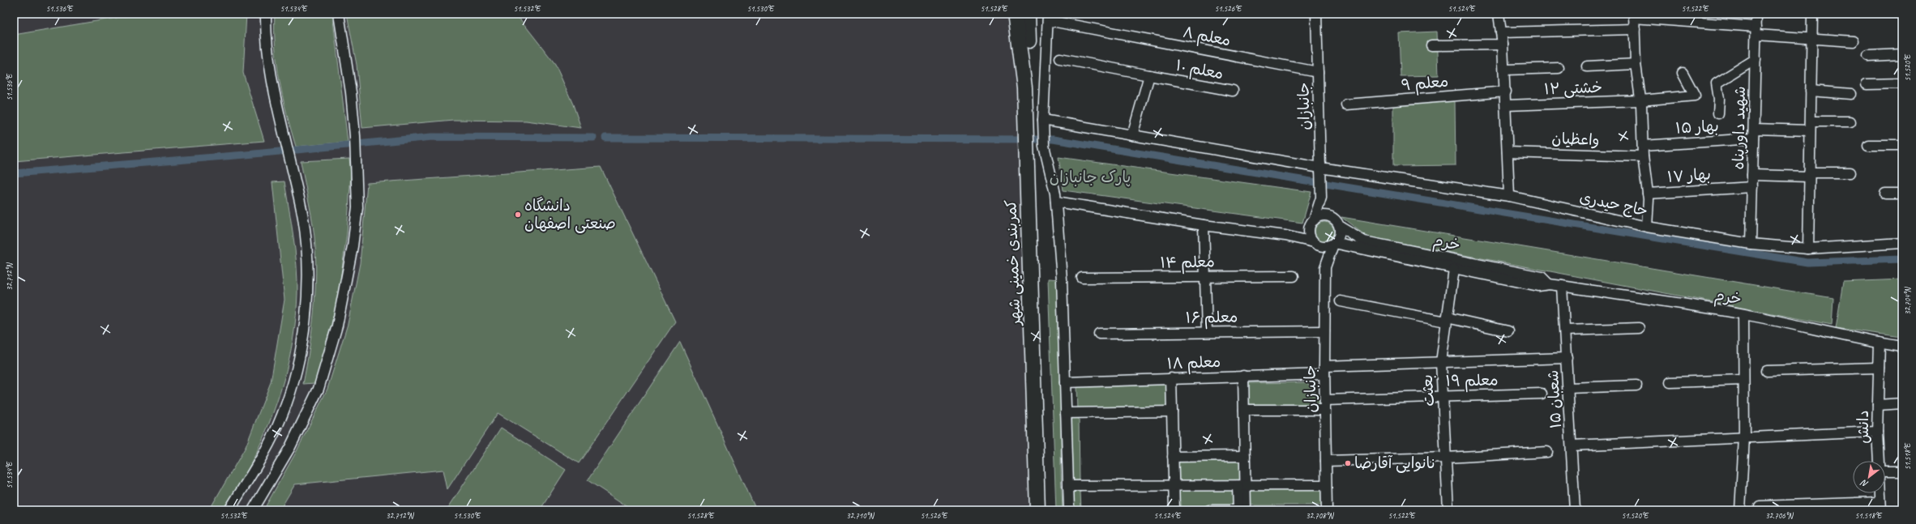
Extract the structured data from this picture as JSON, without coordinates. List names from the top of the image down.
{
  "streets": {
    "highway": ["کمربندی خمینی شهر"],
    "street": [
      "معلم ۸",
      "معلم ۱۰",
      "معلم ۹",
      "خشتی ۱۲",
      "جانبازان",
      "بهار ۱۵",
      "شهید داورپناه",
      "واعظیان",
      "بهار ۱۷",
      "حاج حیدری",
      "خرم",
      "معلم ۱۴",
      "معلم ۱۶",
      "معلم ۱۸",
      "معلم ۱۹",
      "بعثت",
      "۱۵ شعبان",
      "دانش"
    ]
  },
  "crossings": [
    ["معلم ۸", "جانبازان"],
    ["جانبازان", "حاج حیدری"],
    ["جانبازان", "معلم ۱۶"],
    ["جانبازان", "معلم ۱۸"],
    ["جانبازان", "معلم ۱۹"],
    ["بهار ۱۵", "شهید داورپناه"],
    ["شهید داورپناه", "بهار ۱۷"],
    ["شهید داورپناه", "حاج حیدری"],
    ["حاج حیدری", "کمربندی خمینی شهر"],
    ["خرم", "بعثت"],
    ["خرم", "۱۵ شعبان"],
    ["خرم", "دانش"],
    ["معلم ۱۸", "بعثت"],
    ["معلم ۱۸", "۱۵ شعبان"],
    ["معلم ۱۹", "بعثت"]
  ],
  "parks": ["پارک جانبازان"],
  "places": ["دانشگاه صنعتی اصفهان", "نانوایی آقارضا"],
  "north": "bottom left",
  "coordinates": [
    "51.536°E",
    "51.534°E",
    "51.532°E",
    "51.530°E",
    "51.528°E",
    "51.526°E",
    "51.524°E",
    "51.522°E",
    "51.520°E",
    "32.712°N",
    "32.704°N",
    "51.518°E",
    "32.710°N",
    "32.708°N",
    "32.706°N"
  ]
}
